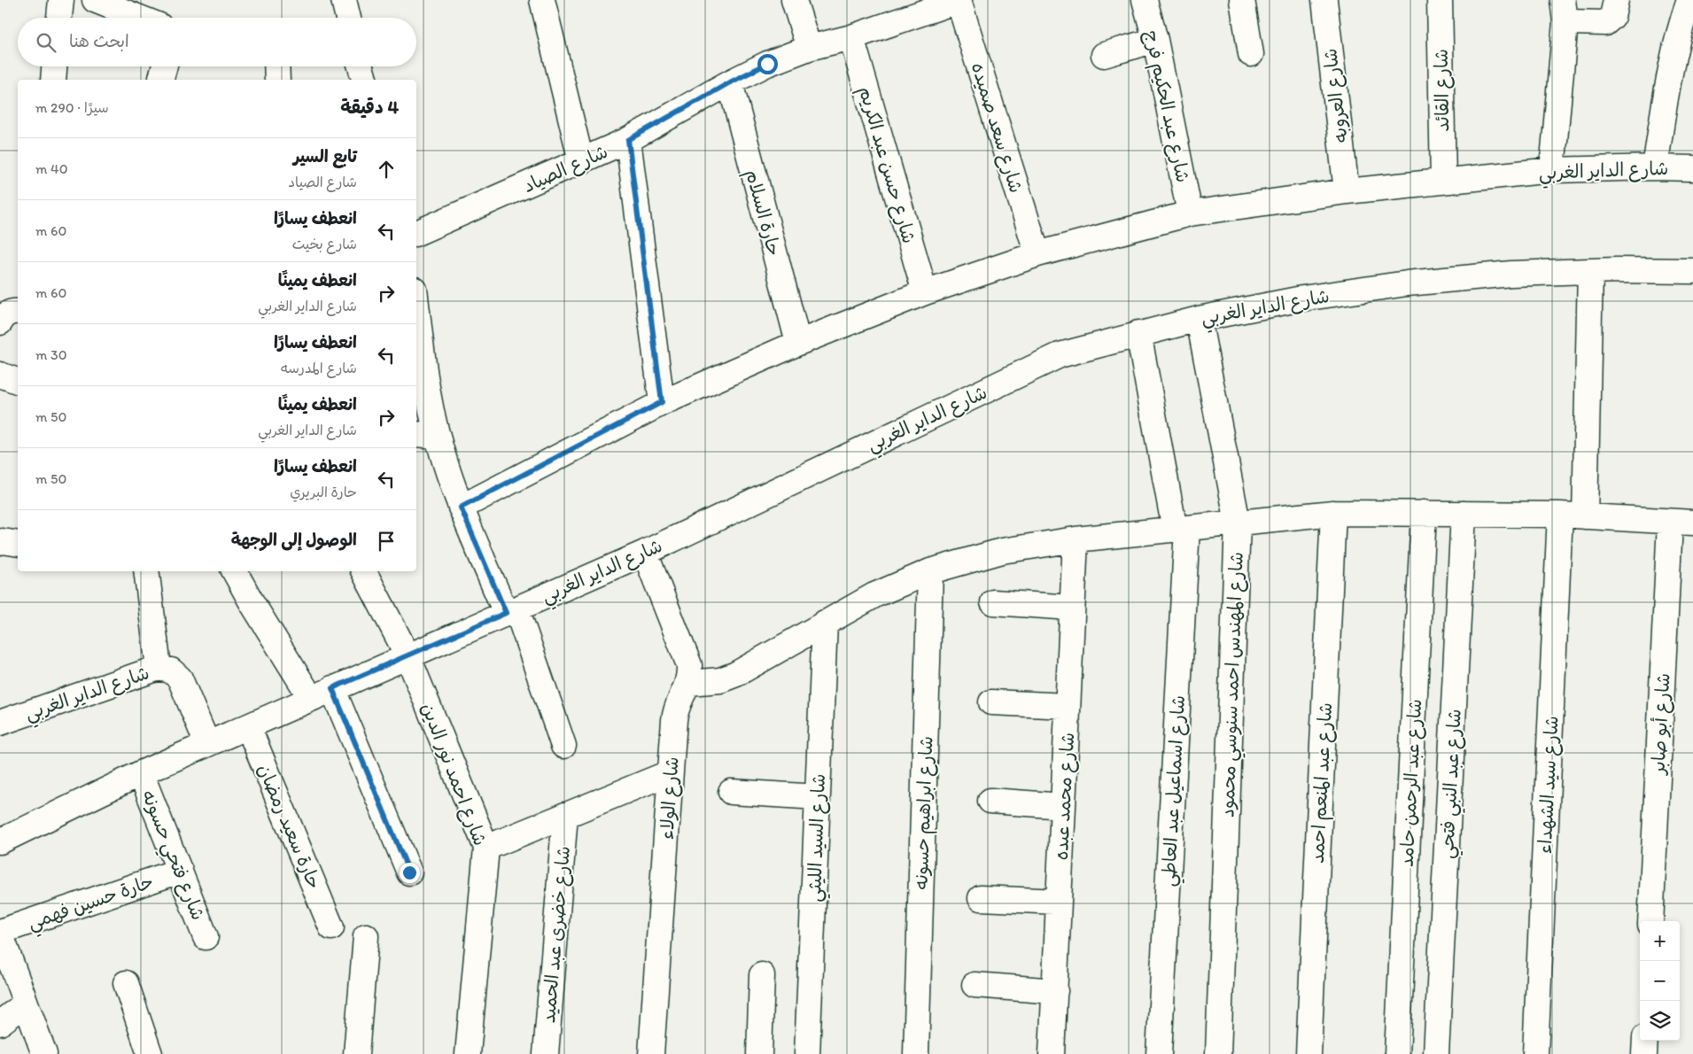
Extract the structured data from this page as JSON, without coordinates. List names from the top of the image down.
{
  "streets": {
    "street": [
      "شارع القائد",
      "شارع العروبه",
      "شارع عبد الحكيم فرج",
      "شارع سعد صميده",
      "شارع حسن عبد الكريم",
      "شارع الصياد",
      "شارع الداير الغربي",
      "حارة السلام",
      "شارع المهندس احمد سنوسي محمود",
      "شارع أبو صابر",
      "شارع احمد نور الدين",
      "شارع عبد المنعم احمد",
      "شارع عبد الرحمن حامد",
      "شارع عبد النبي فتحي",
      "شارع سيد الشهداء",
      "شارع اسماعيل عبد العاطي",
      "شارع محمد عبده",
      "شارع الولاء",
      "شارع ابراهيم حسونه",
      "حارة سعيد رمضان",
      "شارع السيد الليثي",
      "شارع فتحي حسونه",
      "حارة حسين فهمي",
      "شارع خضرى عبد الحميد"
    ]
  },
  "crossings": [
    ["شارع القائد", "شارع الداير الغربي"],
    ["شارع العروبه", "شارع الداير الغربي"],
    ["شارع عبد الحكيم فرج", "شارع الداير الغربي"],
    ["شارع سعد صميده", "شارع الصياد"],
    ["شارع سعد صميده", "شارع الداير الغربي"],
    ["شارع حسن عبد الكريم", "شارع الصياد"],
    ["شارع حسن عبد الكريم", "شارع الداير الغربي"],
    ["شارع الصياد", "حارة السلام"],
    ["شارع الداير الغربي", "حارة السلام"],
    ["شارع الداير الغربي", "شارع المهندس احمد سنوسي محمود"],
    ["شارع الداير الغربي", "شارع احمد نور الدين"],
    ["شارع الداير الغربي", "شارع اسماعيل عبد العاطي"],
    ["شارع الداير الغربي", "شارع الولاء"],
    ["شارع الداير الغربي", "حارة سعيد رمضان"],
    ["شارع الداير الغربي", "شارع فتحي حسونه"],
    ["شارع فتحي حسونه", "حارة حسين فهمي"]
  ],
  "page": {
    "search": "ابحث هنا",
    "heading": ["4 دقيقة", "سيرًا · 290 m"],
    "list": [
      ["تابع السير", "شارع الصياد", "40 m"],
      ["انعطف يسارًا", "شارع بخيت", "60 m"],
      ["انعطف يمينًا", "شارع الداير الغربي", "60 m"],
      ["انعطف يسارًا", "شارع المدرسه", "30 m"],
      ["انعطف يمينًا", "شارع الداير الغربي", "50 m"],
      ["انعطف يسارًا", "حارة البريري", "50 m"],
      "الوصول إلى الوجهة"
    ],
    "map_buttons": ["+", "−"]
  }
}
